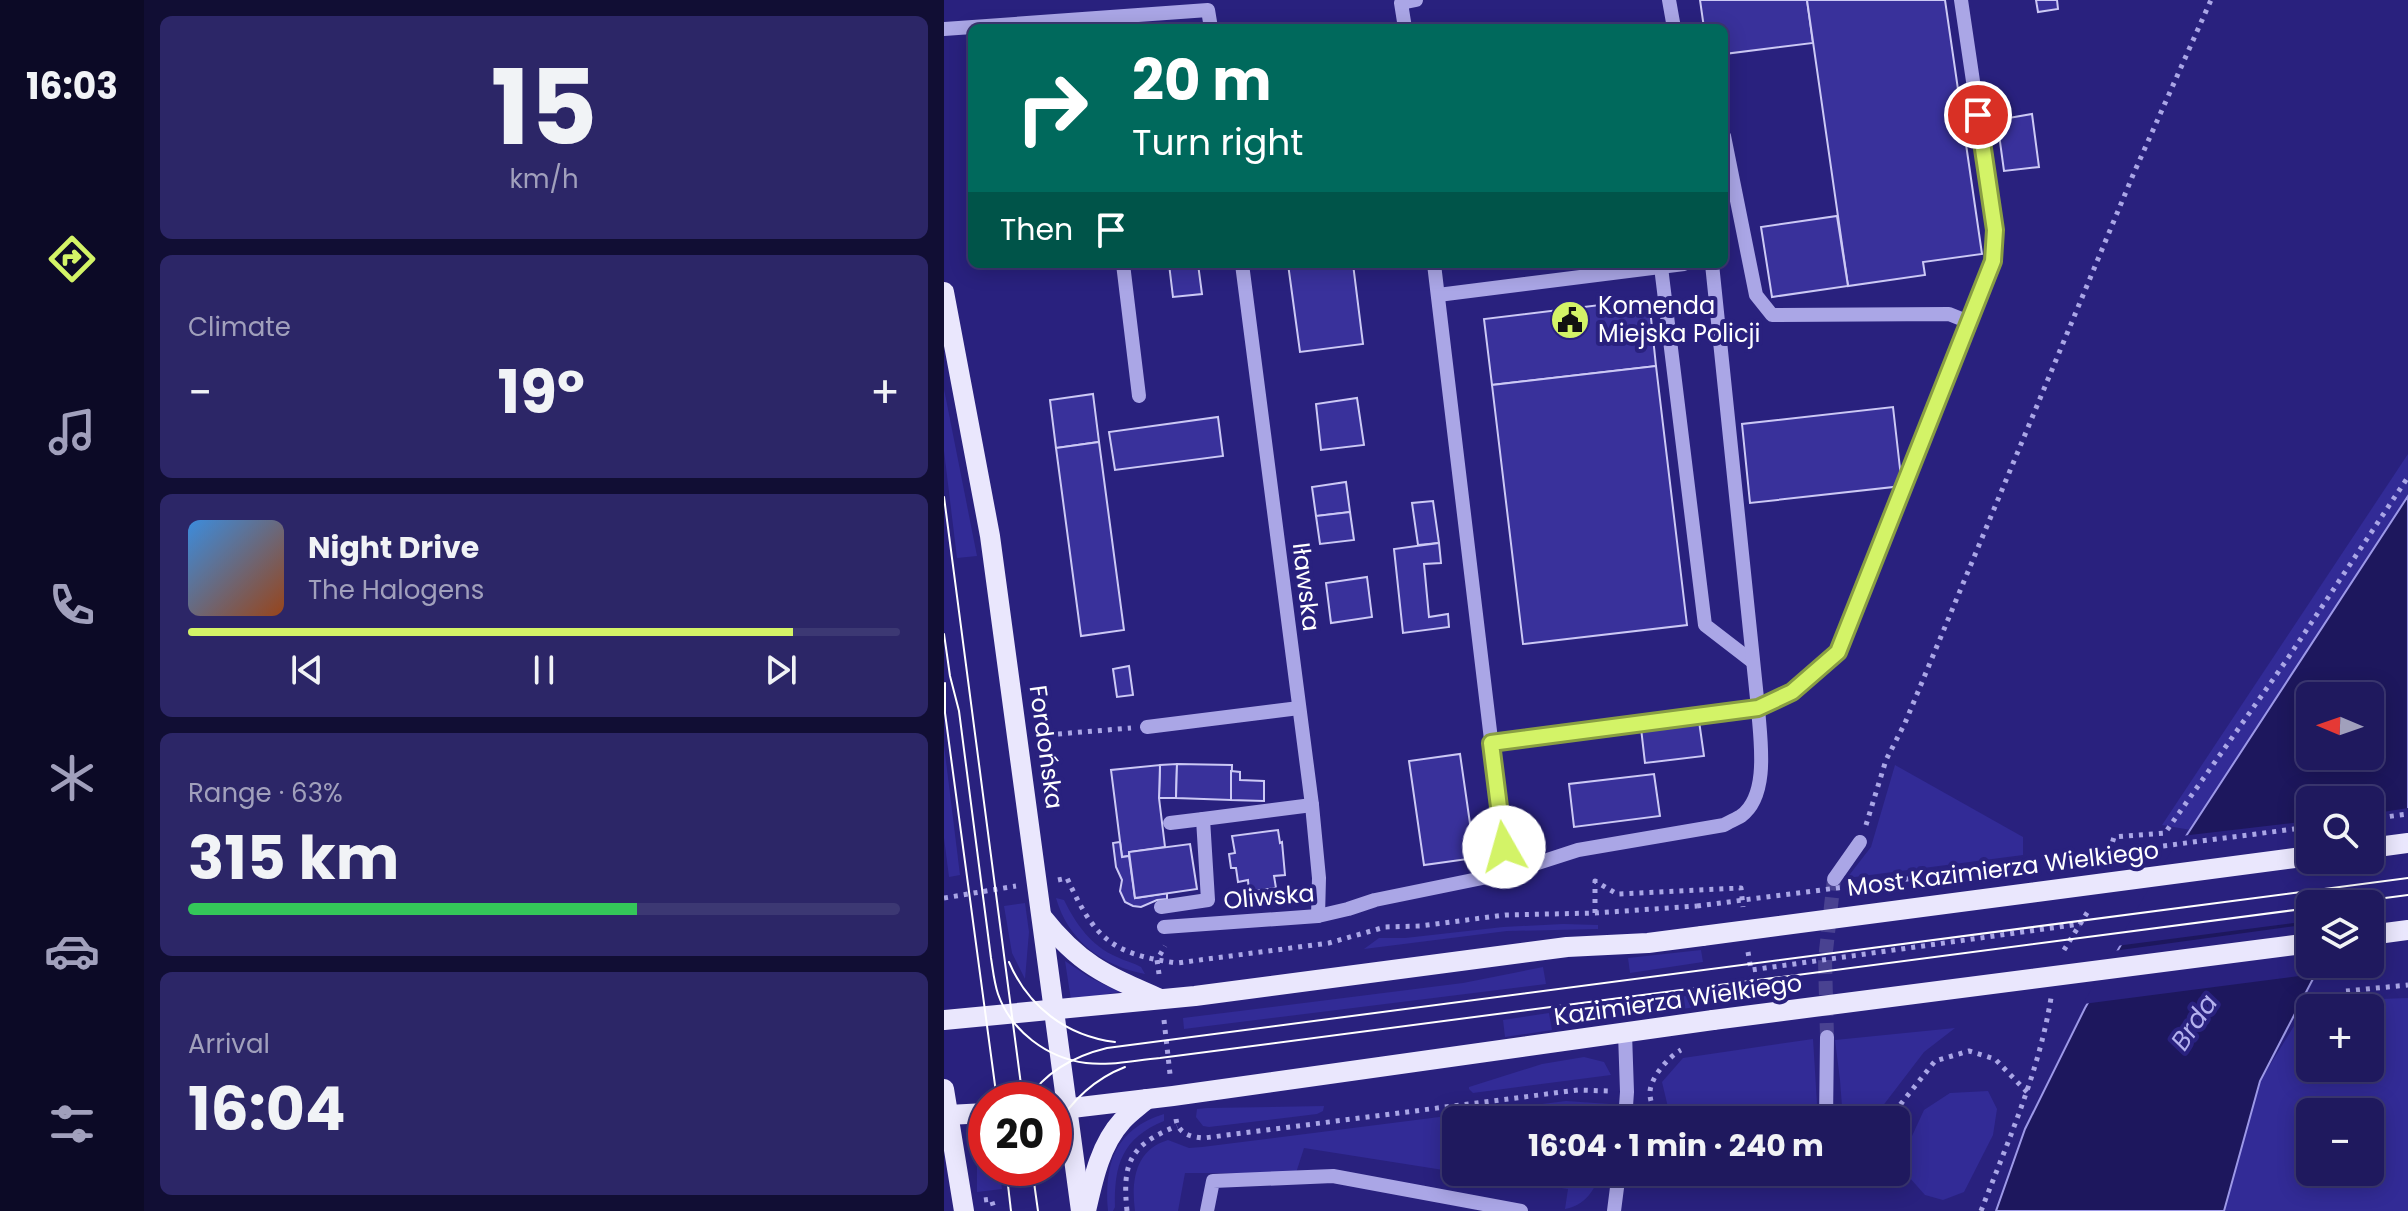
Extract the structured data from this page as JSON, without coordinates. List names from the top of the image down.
{
  "streets": {
    "main road": ["Fordońska", "Most Kazimierza Wielkiego", "Kazimierza Wielkiego"],
    "street": ["Iławska", "Oliwska"]
  },
  "crossings": [
    ["Iławska", "Oliwska"]
  ],
  "water": ["Brda"],
  "places": {
    "public building": ["Komenda Miejska Policji"]
  },
  "north": "left",
  "page": {
    "tabs": "16:03",
    "tile": [
      ["15", "km/h"],
      "Climate",
      ["Range · 63%", "315 km"],
      ["Arrival", "16:04"]
    ],
    "turn": ["20 m", "Turn right"],
    "then": "Then",
    "heat": ["−", "19°", "+"],
    "song": ["Night Drive", "The Halogens"],
    "map_buttons": ["+", "−"],
    "limit": "20",
    "trip": "16:04 · 1 min · 240 m"
  }
}
